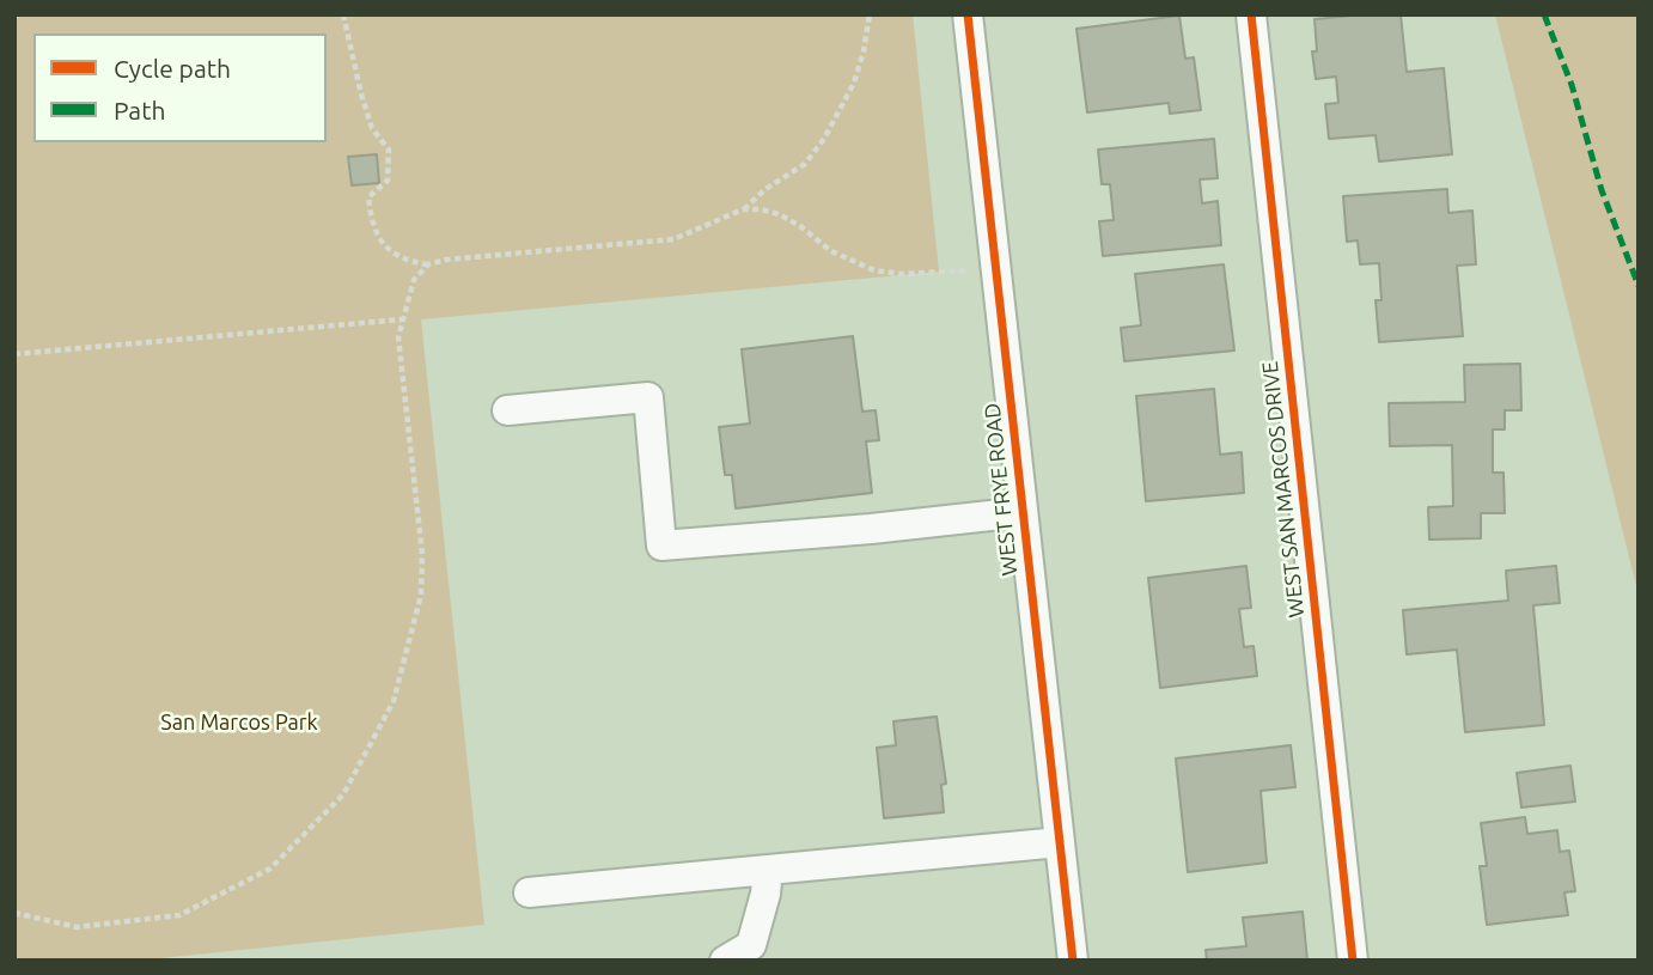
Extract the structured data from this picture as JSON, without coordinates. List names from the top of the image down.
{
  "streets": {
    "street": ["WEST FRYE ROAD", "WEST SAN MARCOS DRIVE"]
  },
  "parks": ["San Marcos Park"],
  "legend": ["Cycle path", "Path"]
}
